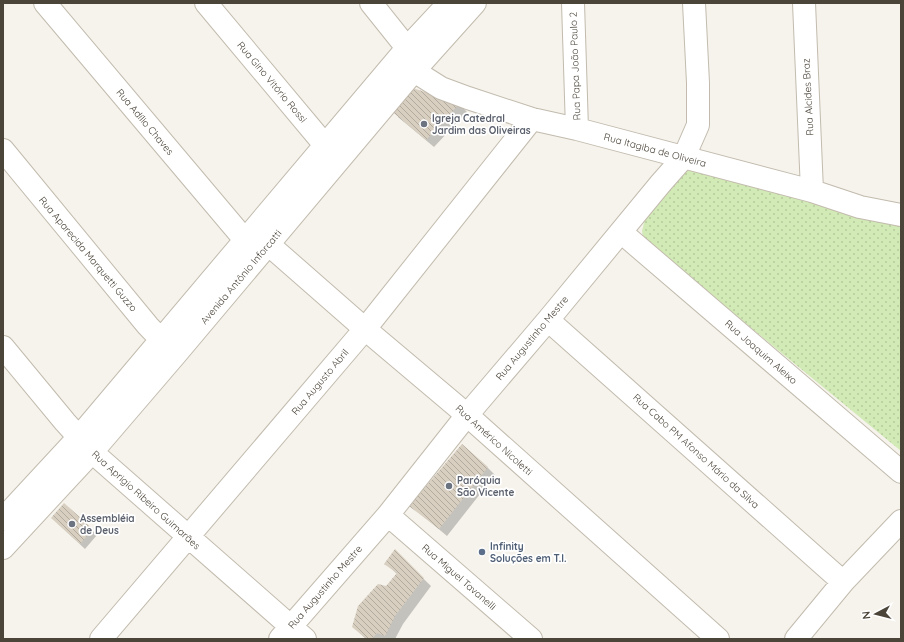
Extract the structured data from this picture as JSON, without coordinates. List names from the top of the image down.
{
  "streets": {
    "street": [
      "Rua Papa João Paulo 2",
      "Rua Gino Vitório Rossi",
      "Rua Alcides Braz",
      "Rua Adílio Chaves",
      "Rua Itagiba de Oliveira",
      "Rua Aparecida Marquetti Guzzo",
      "Avenida Antônio Inforcatti",
      "Rua Augustinho Mestre",
      "Rua Joaquim Aleixo",
      "Rua Augusto Abril",
      "Rua Américo Nicoletti",
      "Rua Cabo PM Afonso Mário da Silva",
      "Rua Aprigio Ribeiro Guimarães",
      "Rua Miguel Tavanelli"
    ]
  },
  "crossings": [
    ["Rua Papa João Paulo 2", "Rua Itagiba de Oliveira"],
    ["Rua Gino Vitório Rossi", "Avenida Antônio Inforcatti"],
    ["Rua Alcides Braz", "Rua Itagiba de Oliveira"],
    ["Rua Adílio Chaves", "Avenida Antônio Inforcatti"],
    ["Rua Itagiba de Oliveira", "Avenida Antônio Inforcatti"],
    ["Rua Itagiba de Oliveira", "Rua Augustinho Mestre"],
    ["Rua Itagiba de Oliveira", "Rua Augusto Abril"],
    ["Rua Aparecida Marquetti Guzzo", "Avenida Antônio Inforcatti"],
    ["Avenida Antônio Inforcatti", "Rua Américo Nicoletti"],
    ["Avenida Antônio Inforcatti", "Rua Aprigio Ribeiro Guimarães"],
    ["Rua Augustinho Mestre", "Rua Joaquim Aleixo"],
    ["Rua Augustinho Mestre", "Rua Américo Nicoletti"],
    ["Rua Augustinho Mestre", "Rua Cabo PM Afonso Mário da Silva"],
    ["Rua Augustinho Mestre", "Rua Aprigio Ribeiro Guimarães"],
    ["Rua Augustinho Mestre", "Rua Miguel Tavanelli"],
    ["Rua Augusto Abril", "Rua Américo Nicoletti"],
    ["Rua Augusto Abril", "Rua Aprigio Ribeiro Guimarães"]
  ],
  "places": [
    "Igreja Catedral Jardim das Oliveiras",
    "Paróquia São Vicente",
    "Assembléia de Deus",
    "Infinity Soluções em T.I."
  ],
  "north": "left"
}
